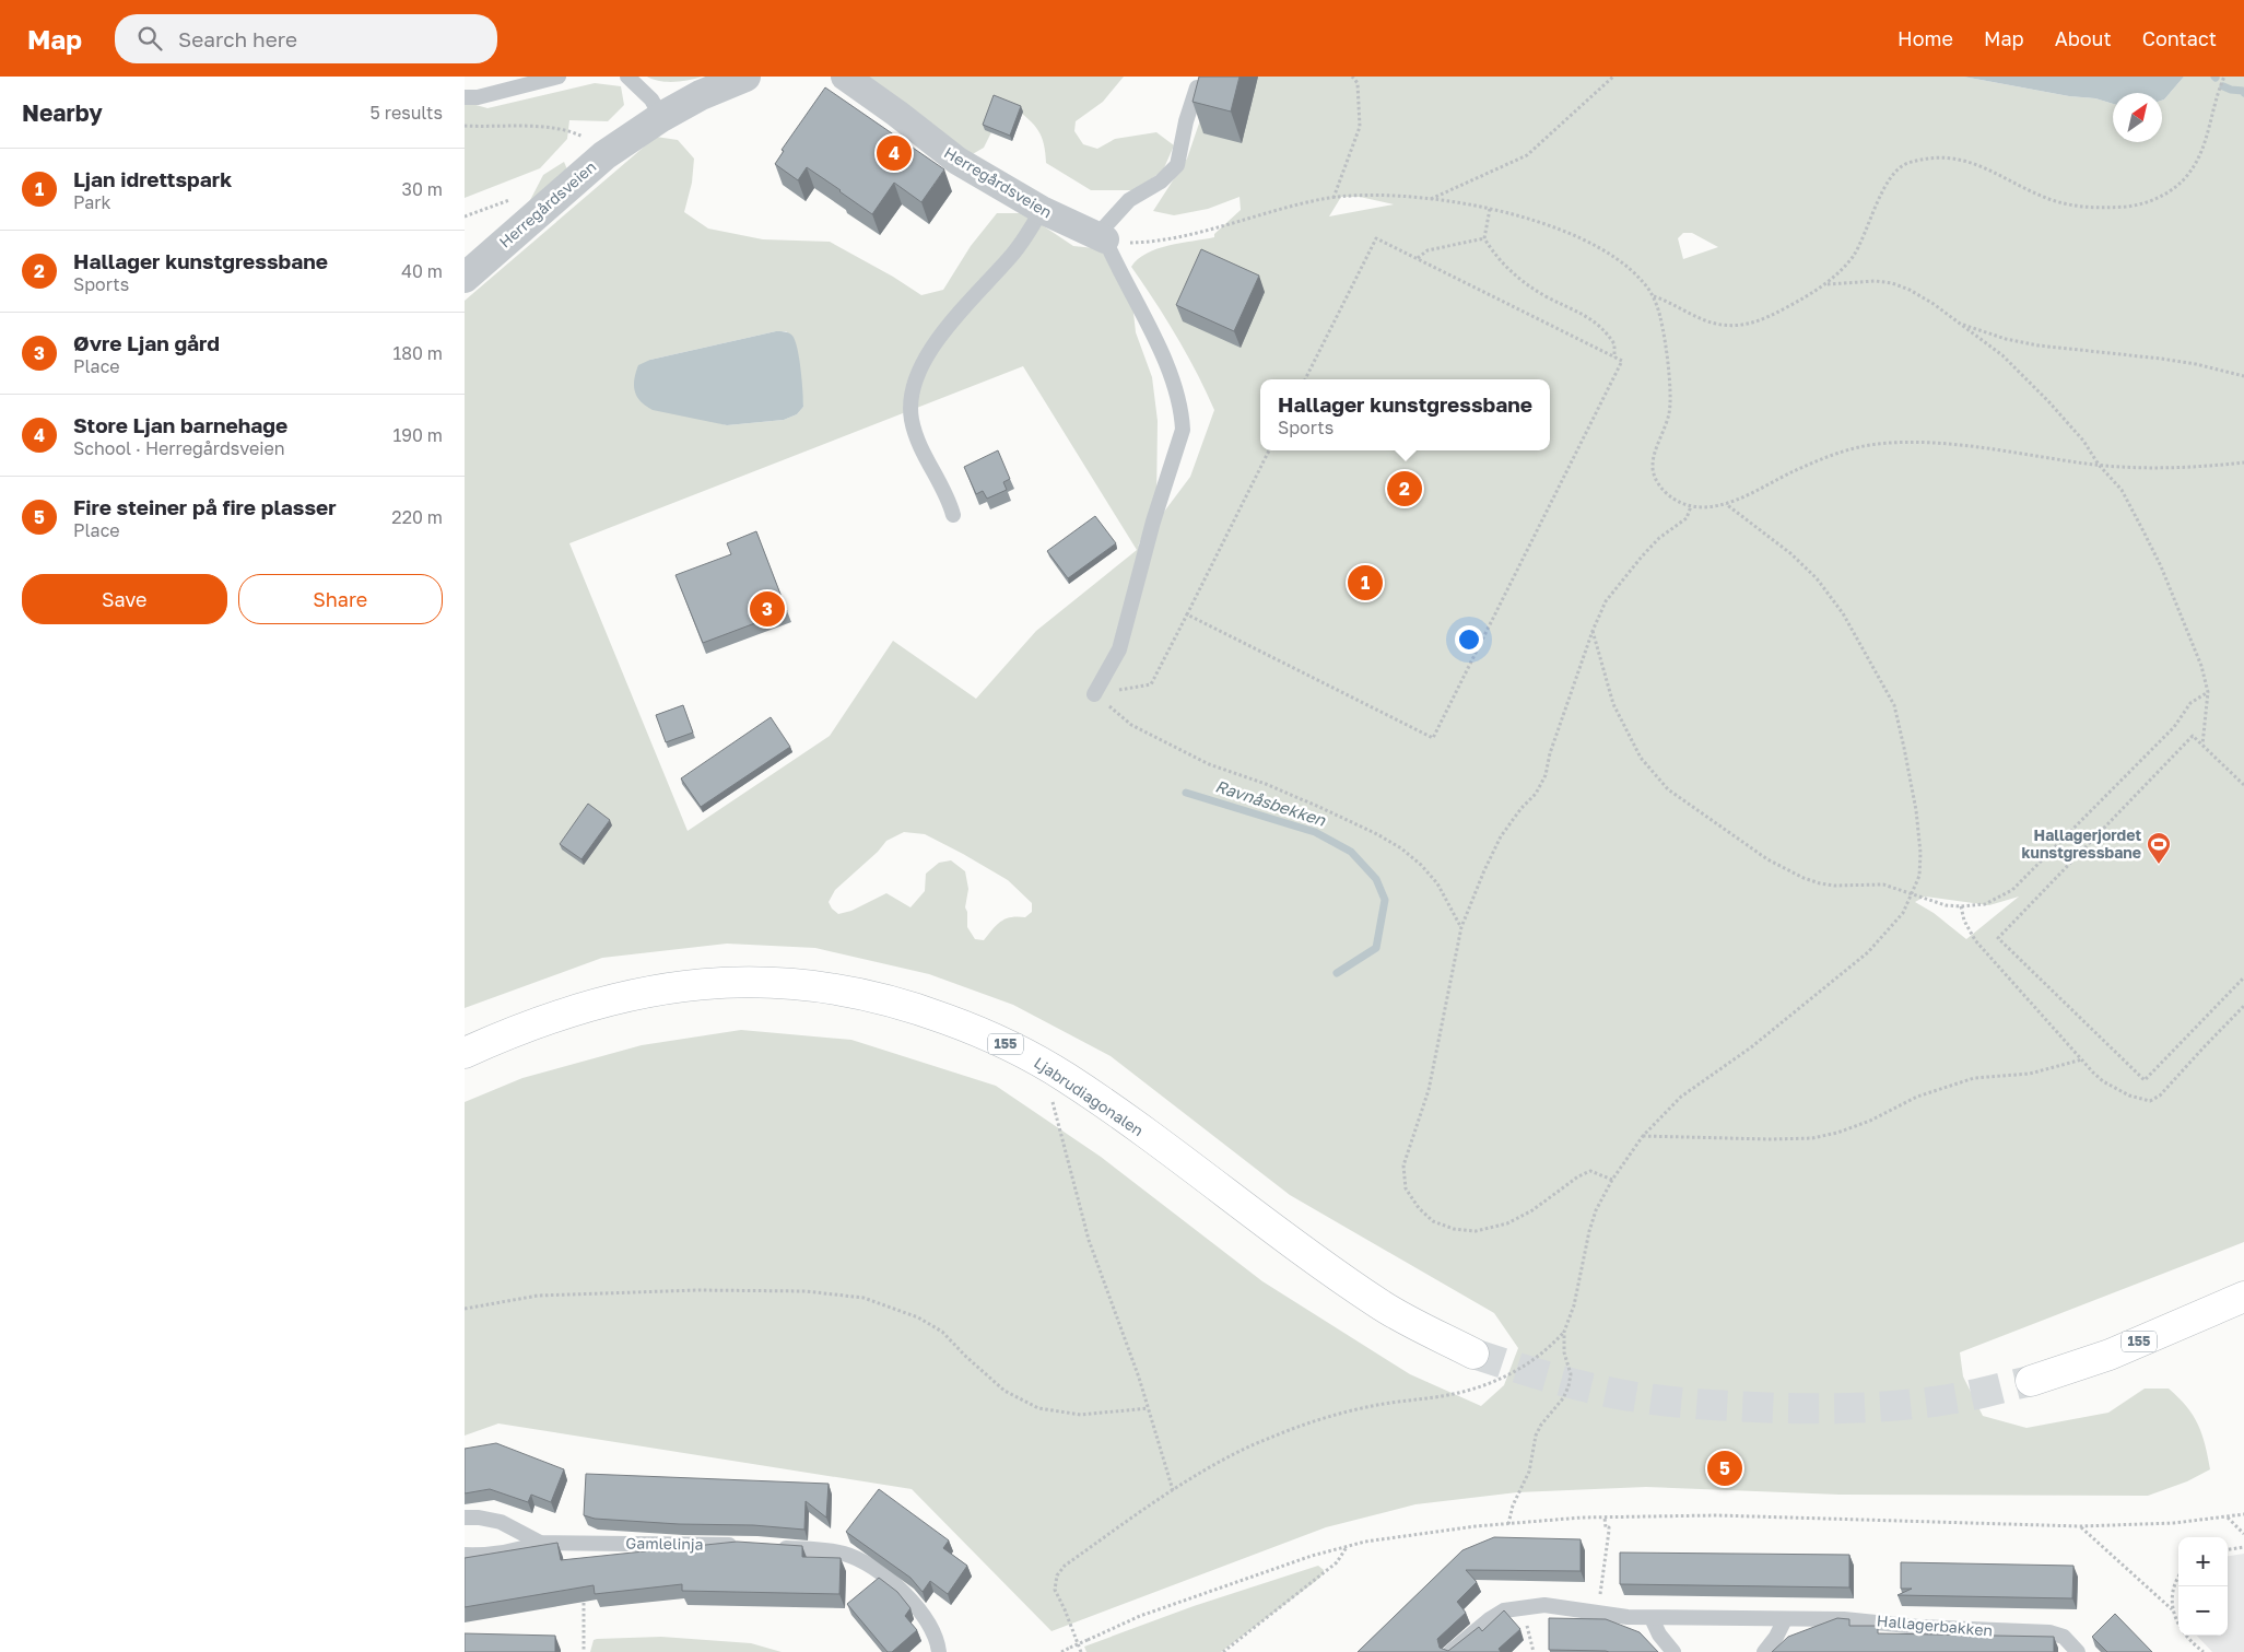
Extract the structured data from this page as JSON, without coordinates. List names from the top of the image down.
{
  "streets": {
    "main road": ["155", "Ljabrudiagonalen"],
    "street": ["Herregårdsveien"],
    "lane": ["Gamlelinja", "Hallagerbakken"]
  },
  "water": ["Ravnåsbekken"],
  "places": {
    "sports": ["Hallagerjordet kunstgressbane"]
  },
  "north": "top right",
  "page": {
    "header": "Map",
    "search": "Search here",
    "nav": [
      "Home",
      "Map",
      "About",
      "Contact"
    ],
    "heading": ["Nearby", "5 results"],
    "pins": [
      "4",
      "2",
      "1",
      "3",
      "5"
    ],
    "list": [
      {
        "mark": "1",
        "name": "Ljan idrettspark",
        "note": "Park",
        "value": "30 m"
      },
      {
        "mark": "2",
        "name": "Hallager kunstgressbane",
        "note": "Sports",
        "value": "40 m"
      },
      {
        "mark": "3",
        "name": "Øvre Ljan gård",
        "note": "Place",
        "value": "180 m"
      },
      {
        "mark": "4",
        "name": "Store Ljan barnehage",
        "note": "School · Herregårdsveien",
        "value": "190 m"
      },
      {
        "mark": "5",
        "name": "Fire steiner på fire plasser",
        "note": "Place",
        "value": "220 m"
      }
    ],
    "popup": ["Hallager kunstgressbane", "Sports"],
    "buttons": ["Save", "Share"],
    "map_buttons": ["+", "−"]
  }
}
